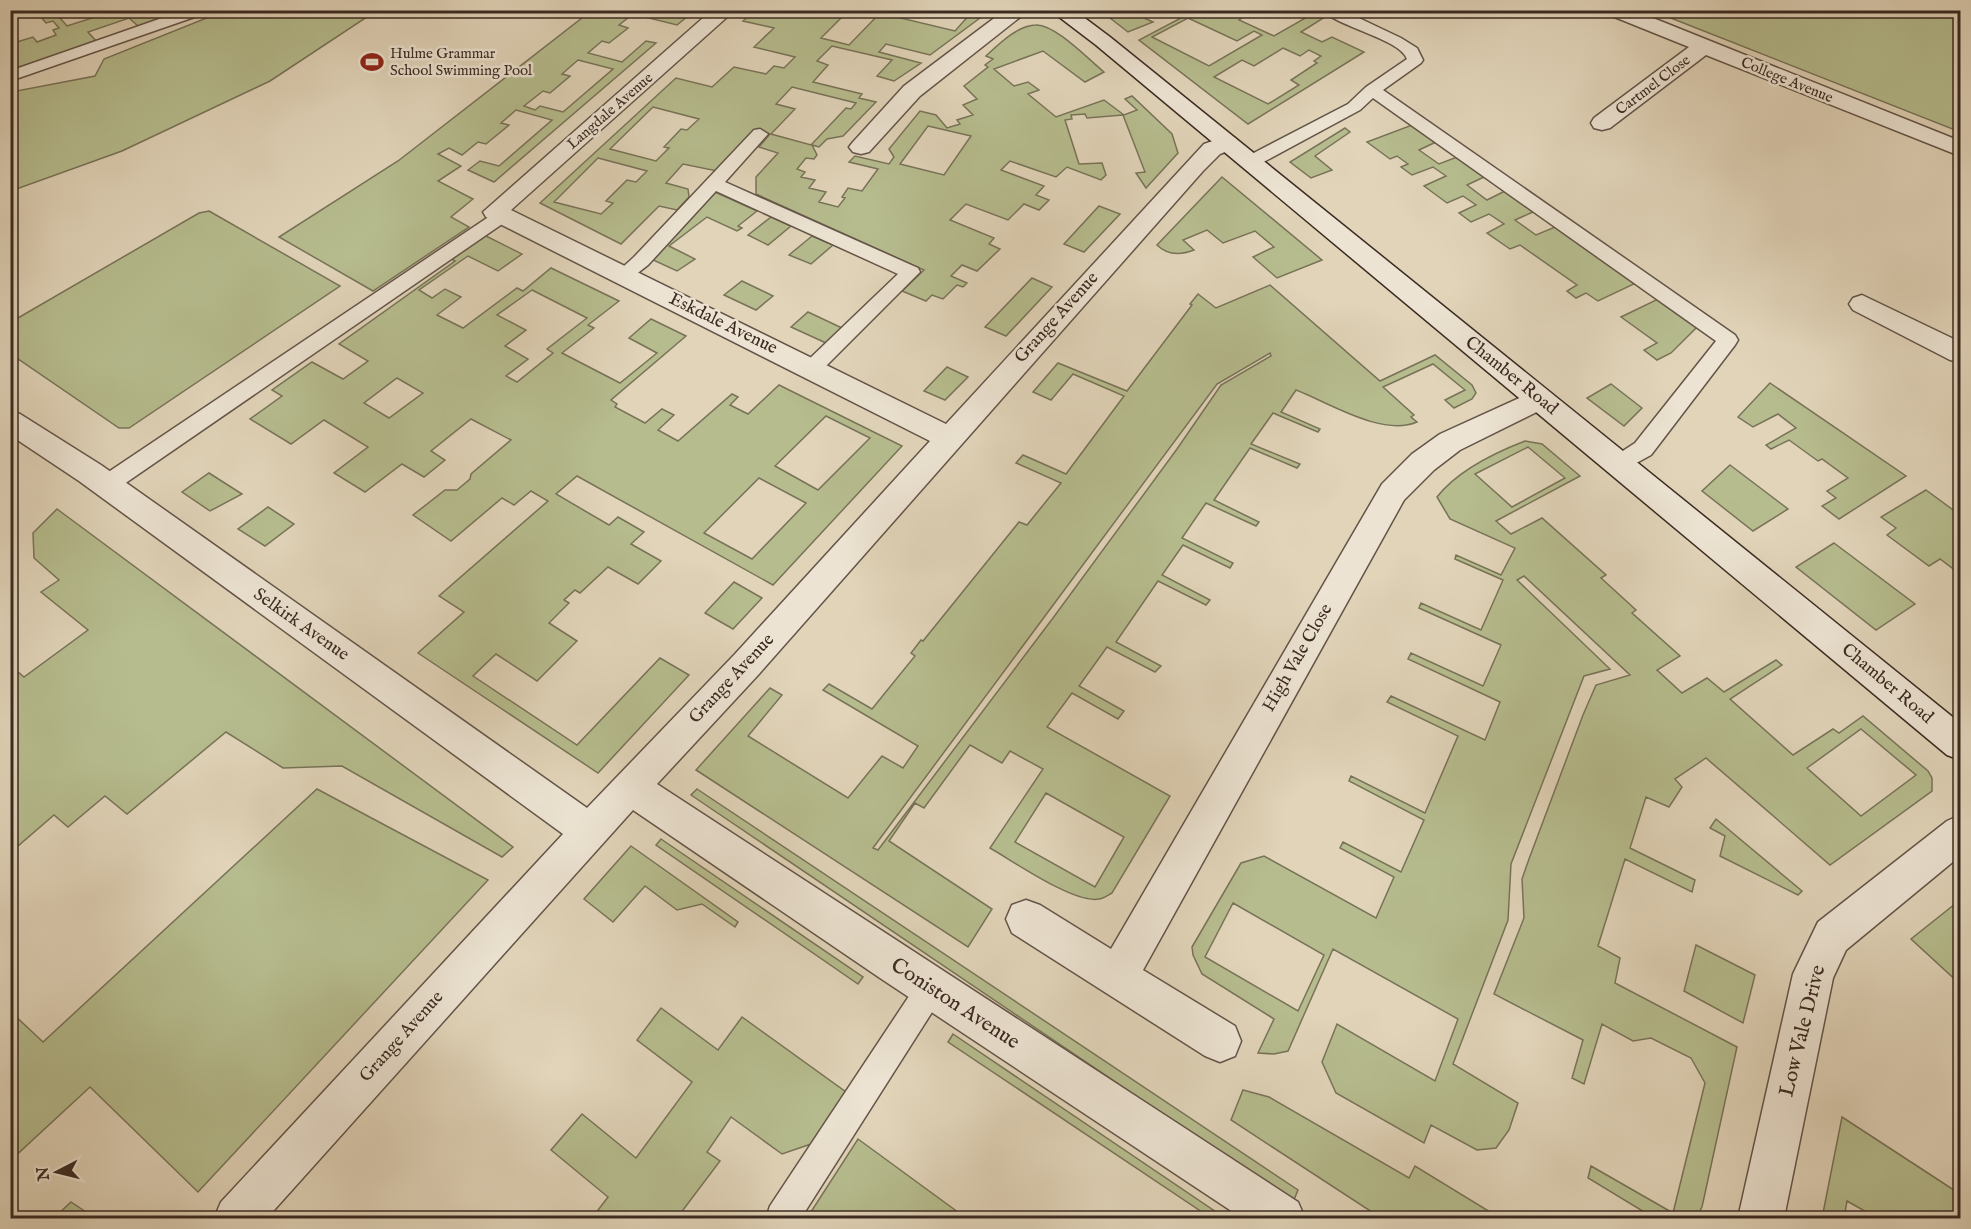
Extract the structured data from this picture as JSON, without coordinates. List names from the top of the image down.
{
  "streets": {
    "street": [
      "College Avenue",
      "Cartmel Close",
      "Langdale Avenue",
      "Grange Avenue",
      "Eskdale Avenue",
      "Chamber Road",
      "Selkirk Avenue",
      "High Vale Close",
      "Coniston Avenue",
      "Low Vale Drive"
    ]
  },
  "crossings": [
    ["College Avenue", "Cartmel Close"],
    ["Langdale Avenue", "Eskdale Avenue"],
    ["Grange Avenue", "Eskdale Avenue"],
    ["Grange Avenue", "Chamber Road"],
    ["Grange Avenue", "Selkirk Avenue"],
    ["Grange Avenue", "Coniston Avenue"],
    ["Chamber Road", "High Vale Close"]
  ],
  "places": {
    "sports": ["Hulme Grammar School Swimming Pool"]
  },
  "north": "left"
}
